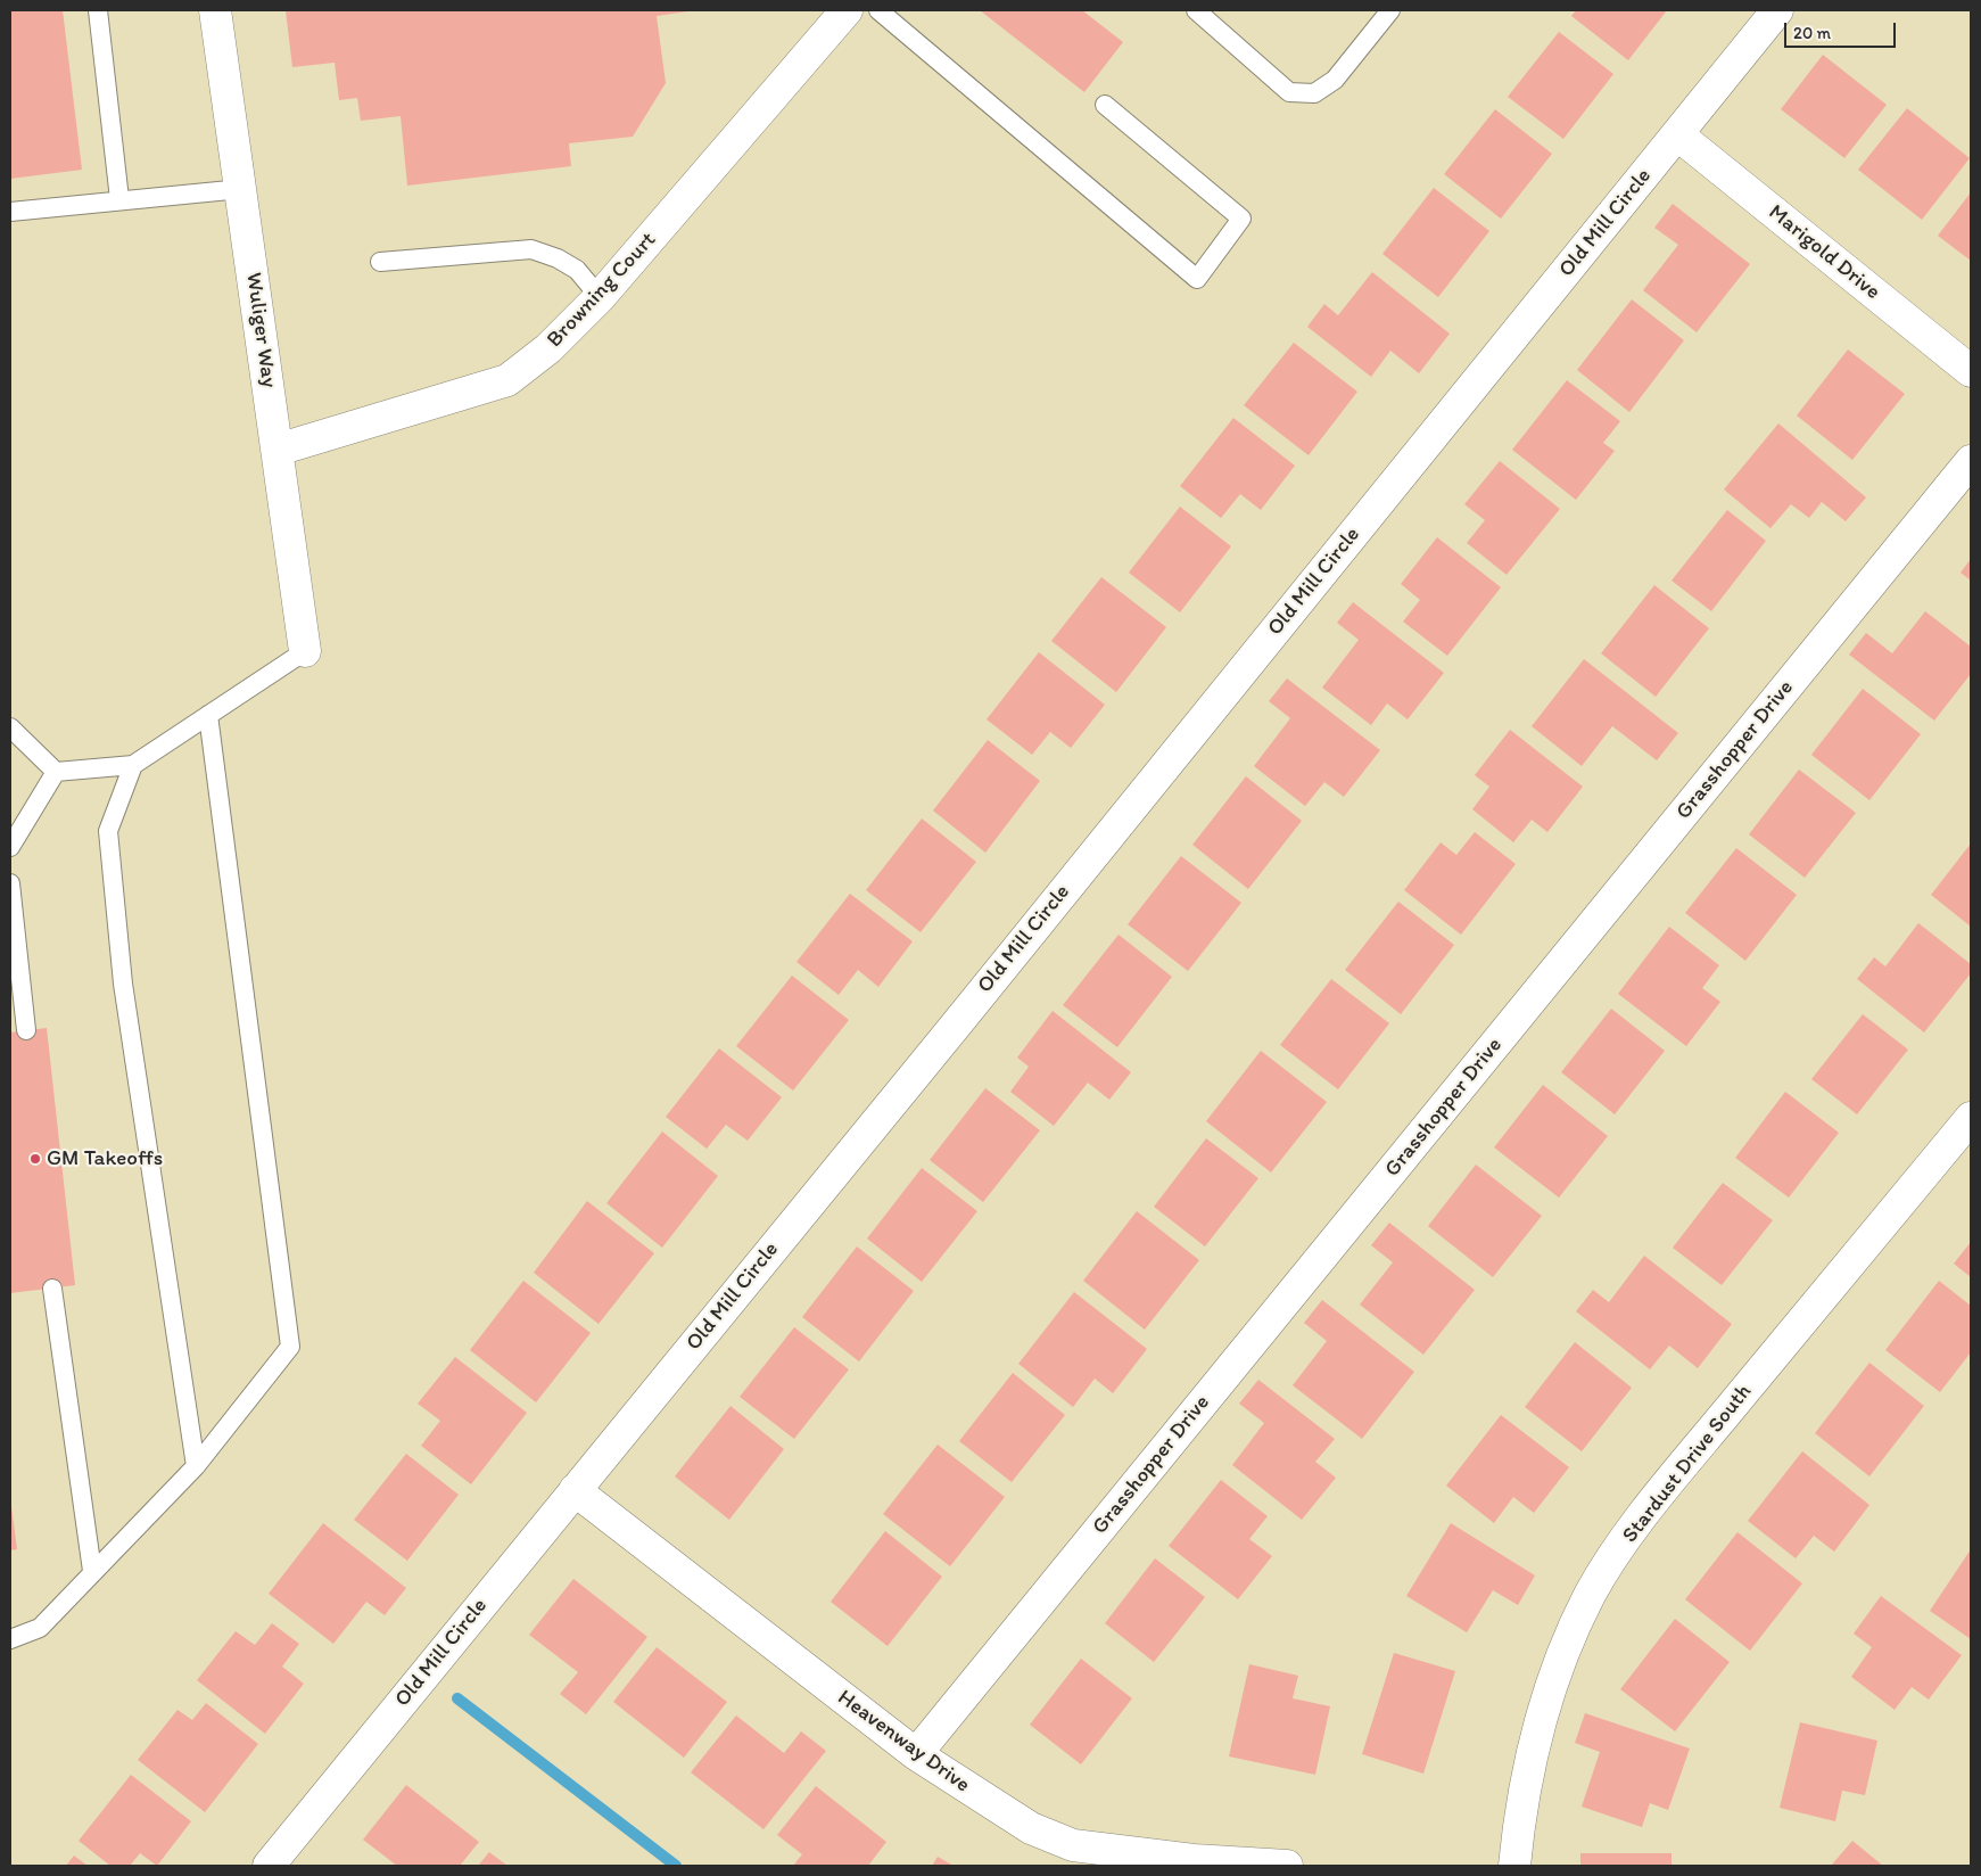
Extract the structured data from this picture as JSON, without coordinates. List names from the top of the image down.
{
  "streets": {
    "street": [
      "Old Mill Circle",
      "Marigold Drive",
      "Browning Court",
      "Wuliger Way",
      "Grasshopper Drive",
      "Stardust Drive South",
      "Heavenway Drive"
    ]
  },
  "crossings": [
    ["Old Mill Circle", "Marigold Drive"],
    ["Old Mill Circle", "Heavenway Drive"],
    ["Browning Court", "Wuliger Way"],
    ["Grasshopper Drive", "Heavenway Drive"]
  ],
  "places": ["GM Takeoffs"],
  "scale_bar": "20 m"
}
